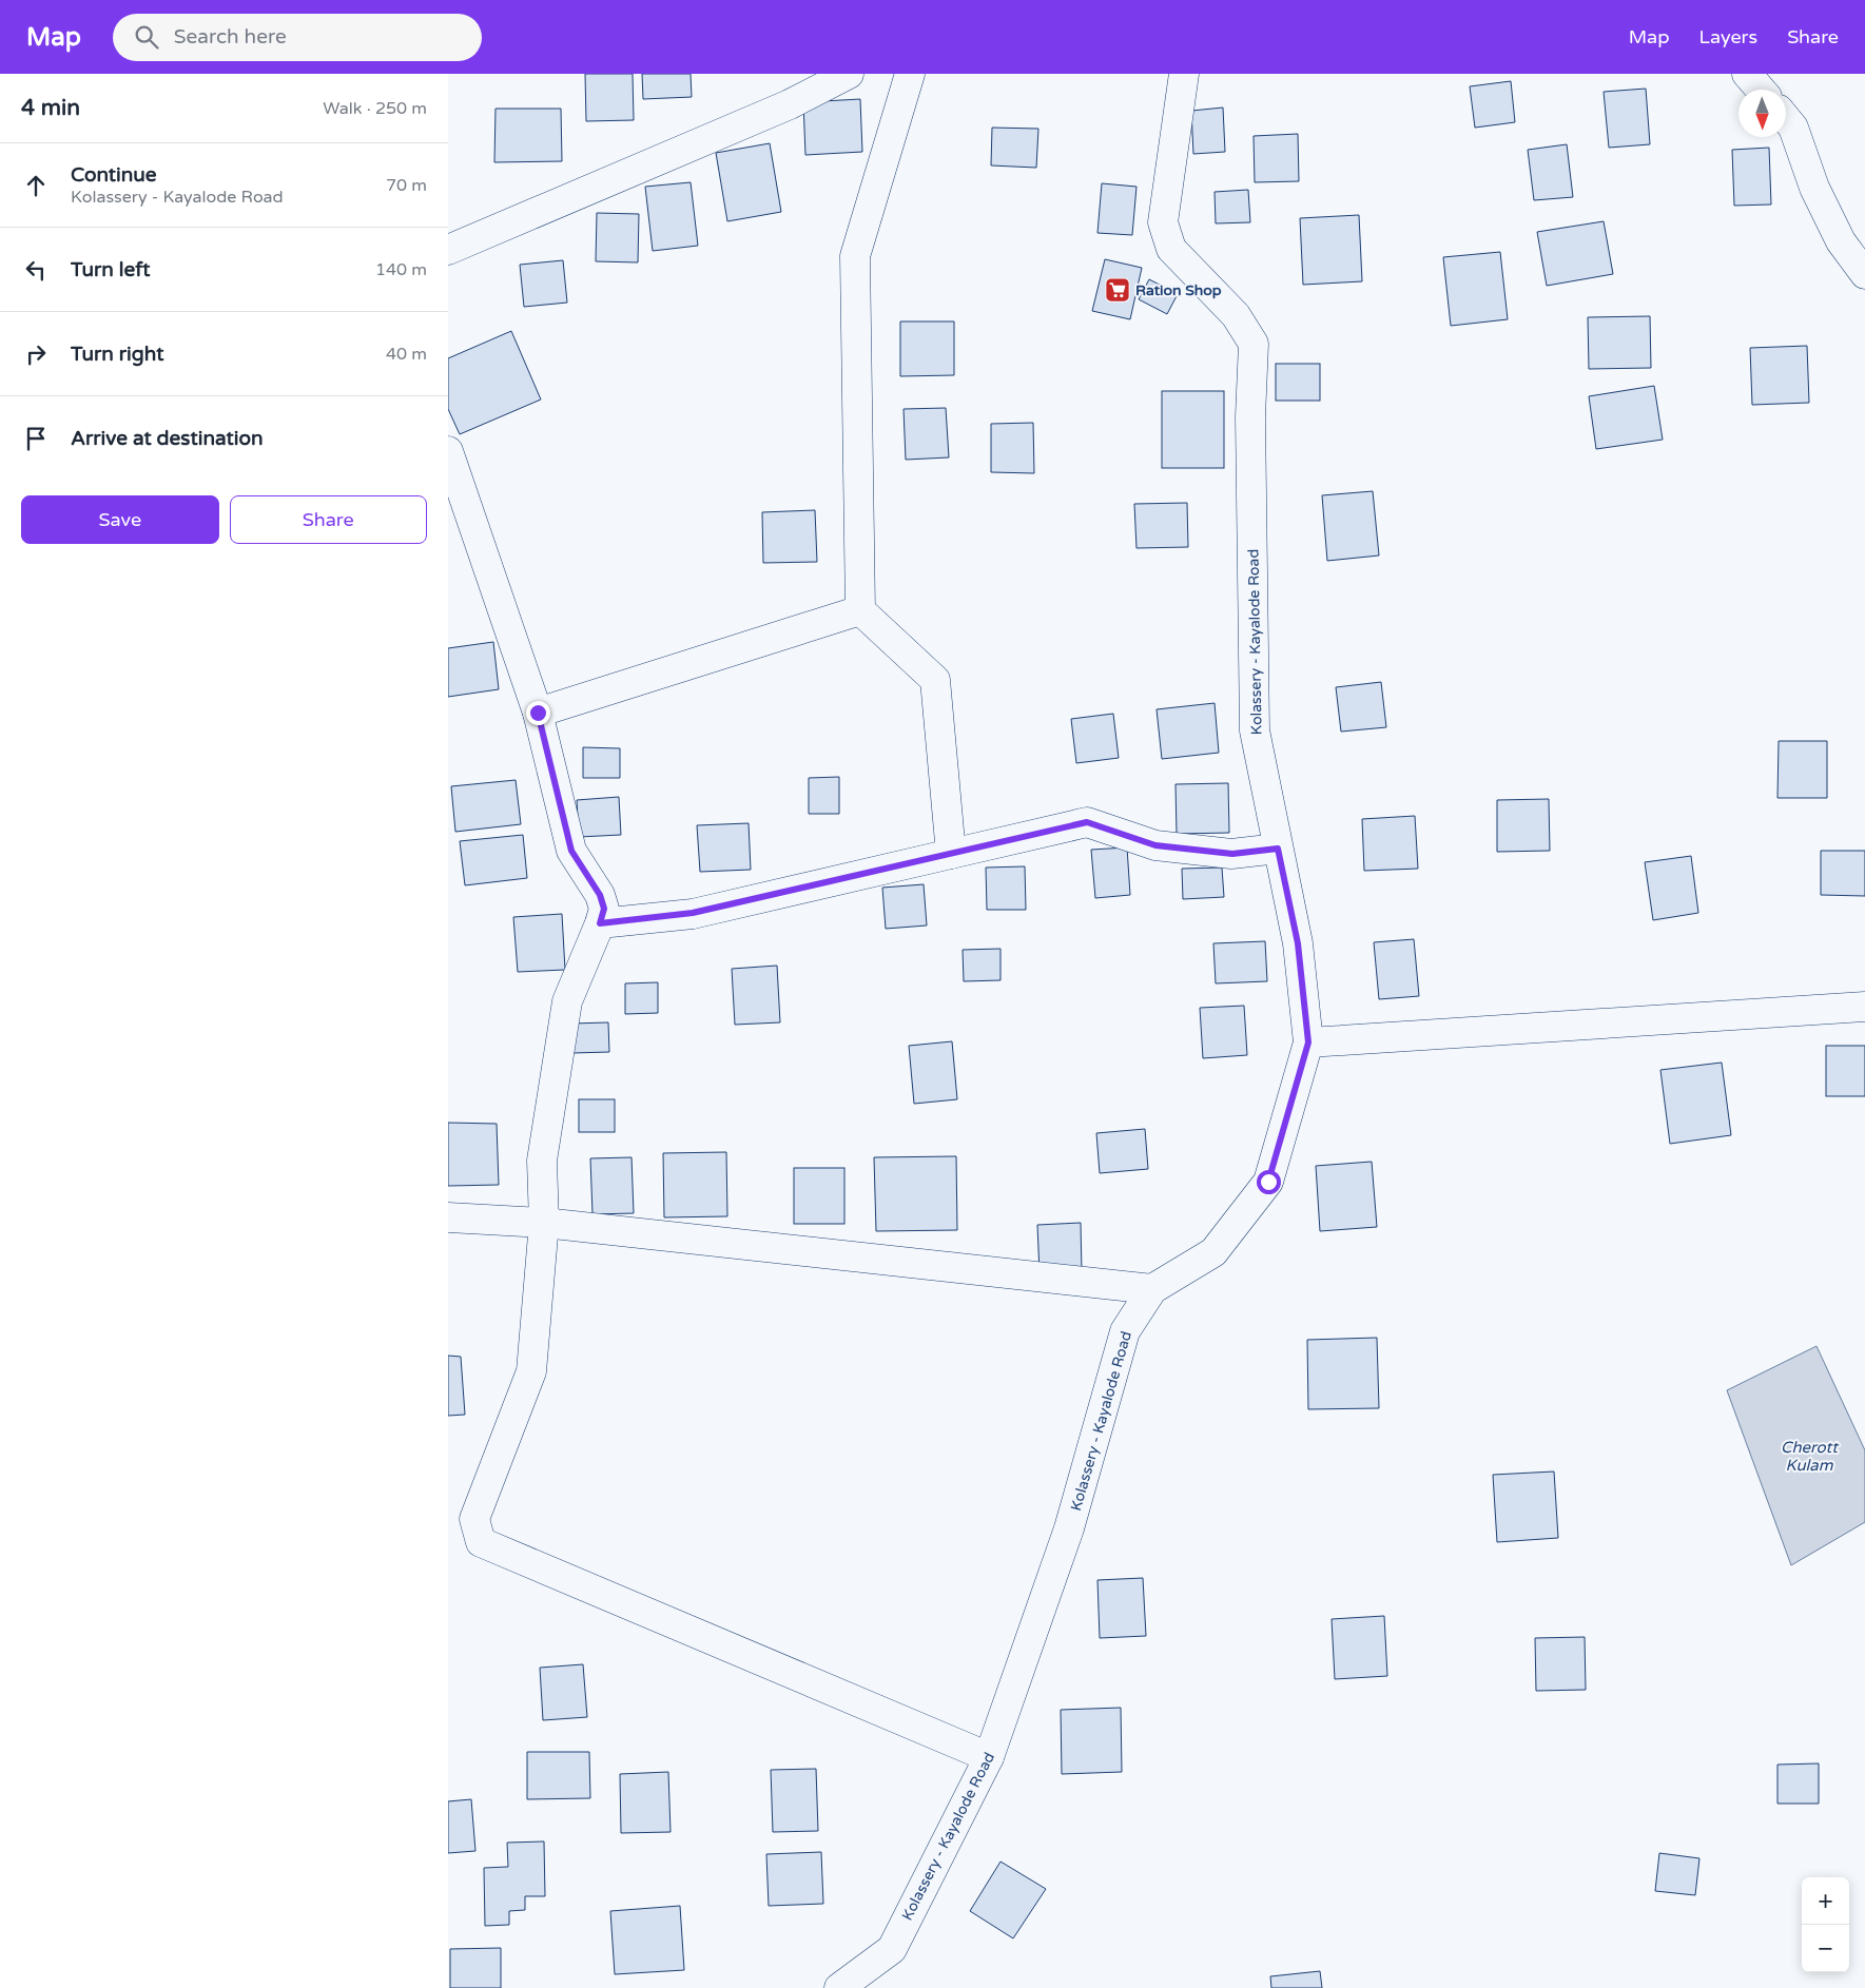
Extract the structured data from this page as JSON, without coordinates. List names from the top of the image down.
{
  "streets": {
    "street": ["Kolassery - Kayalode Road"]
  },
  "water": ["Cherott Kulam"],
  "places": {
    "supermarket": ["Ration Shop"]
  },
  "north": "bottom",
  "page": {
    "header": "Map",
    "search": "Search here",
    "nav": ["Map", "Layers", "Share"],
    "heading": ["4 min", "Walk · 250 m"],
    "list": [
      ["Continue", "Kolassery - Kayalode Road", "70 m"],
      ["Turn left", "140 m"],
      ["Turn right", "40 m"],
      "Arrive at destination"
    ],
    "buttons": ["Save", "Share"],
    "map_buttons": ["+", "−"]
  }
}
